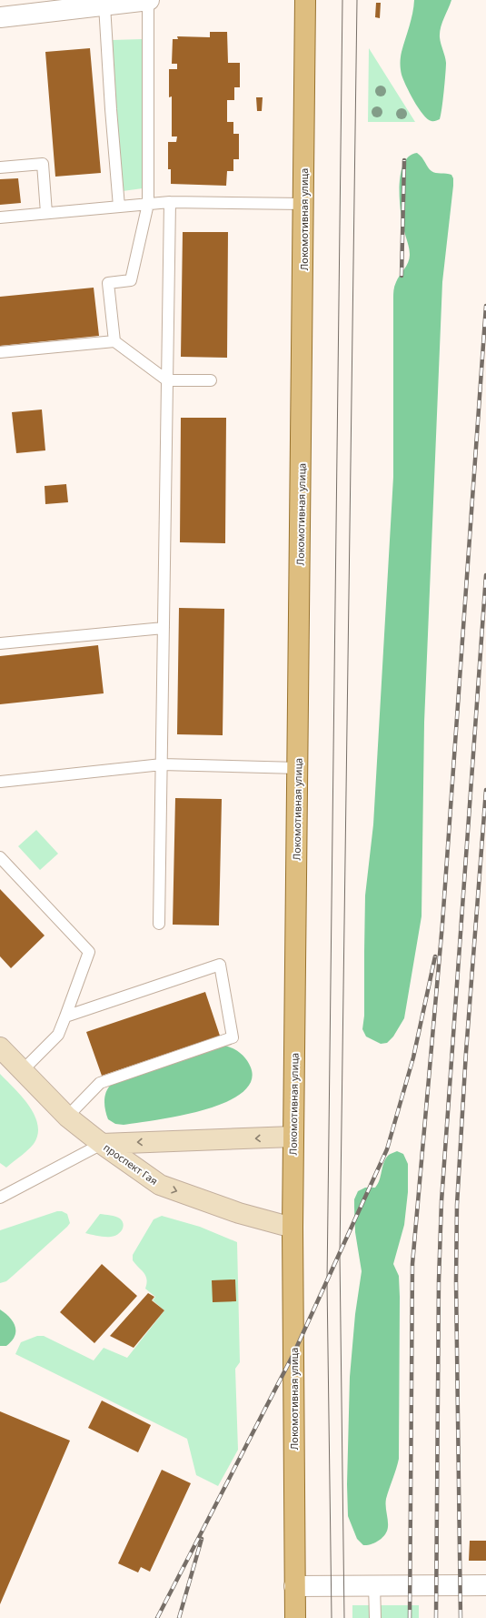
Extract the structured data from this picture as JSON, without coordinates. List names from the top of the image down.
{
  "streets": {
    "main road": ["Локомотивная улица", "проспект Гая"]
  },
  "crossings": [
    ["Локомотивная улица", "проспект Гая"]
  ]
}
